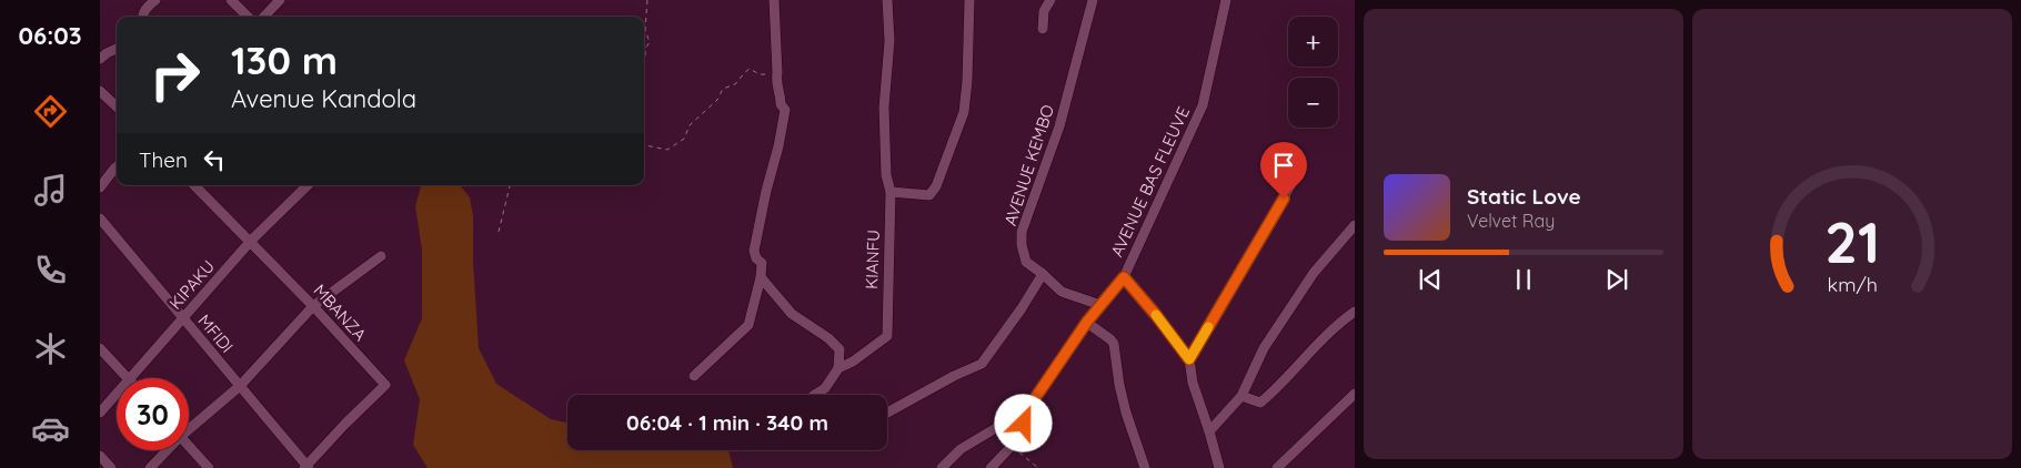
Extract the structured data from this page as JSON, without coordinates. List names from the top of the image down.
{
  "streets": {
    "street": [
      "AVENUE KEMBO",
      "AVENUE BAS FLEUVE",
      "KIANFU",
      "KIPAKU",
      "MBANZA",
      "MFIDI"
    ]
  },
  "crossings": [
    ["AVENUE KEMBO", "AVENUE BAS FLEUVE"],
    ["KIPAKU", "MBANZA"],
    ["KIPAKU", "MFIDI"],
    ["MBANZA", "MFIDI"]
  ],
  "page": {
    "tabs": "06:03",
    "map_buttons": ["+", "−"],
    "turn": ["130 m", "Avenue Kandola"],
    "then": "Then",
    "song": ["Static Love", "Velvet Ray"],
    "limit": "30",
    "trip": "06:04 · 1 min · 340 m",
    "gauge": ["21", "km/h"]
  }
}
